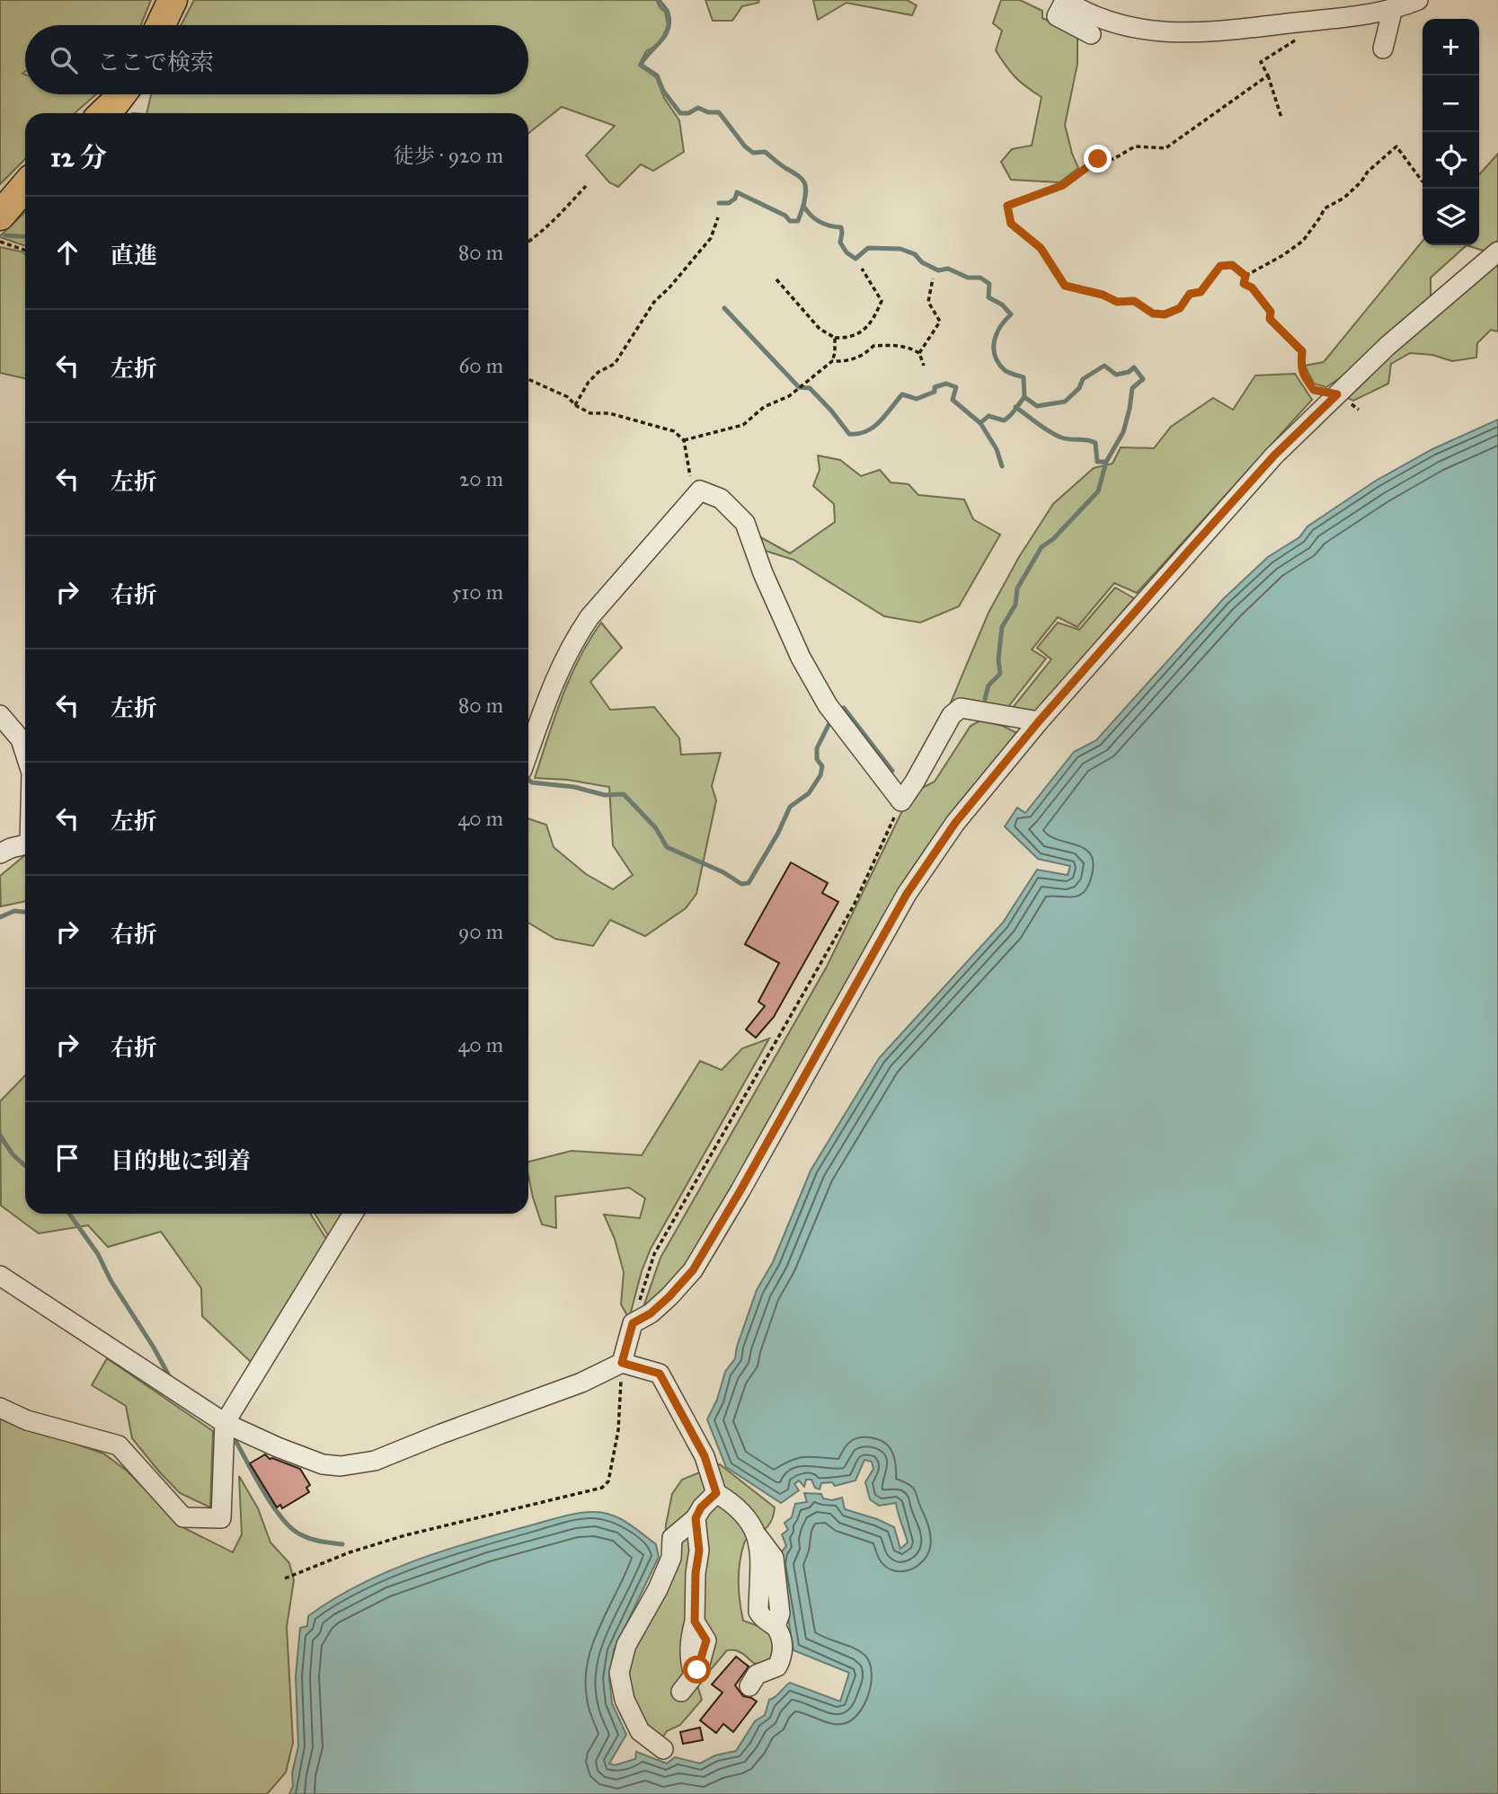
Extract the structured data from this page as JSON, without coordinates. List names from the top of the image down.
{
  "page": {
    "map_buttons": ["+", "−"],
    "search": "ここで検索",
    "heading": ["12 分", "徒歩 · 920 m"],
    "list": [
      ["直進", "80 m"],
      ["左折", "60 m"],
      ["左折", "20 m"],
      ["右折", "510 m"],
      ["左折", "80 m"],
      ["左折", "40 m"],
      ["右折", "90 m"],
      ["右折", "40 m"],
      "目的地に到着"
    ]
  }
}
